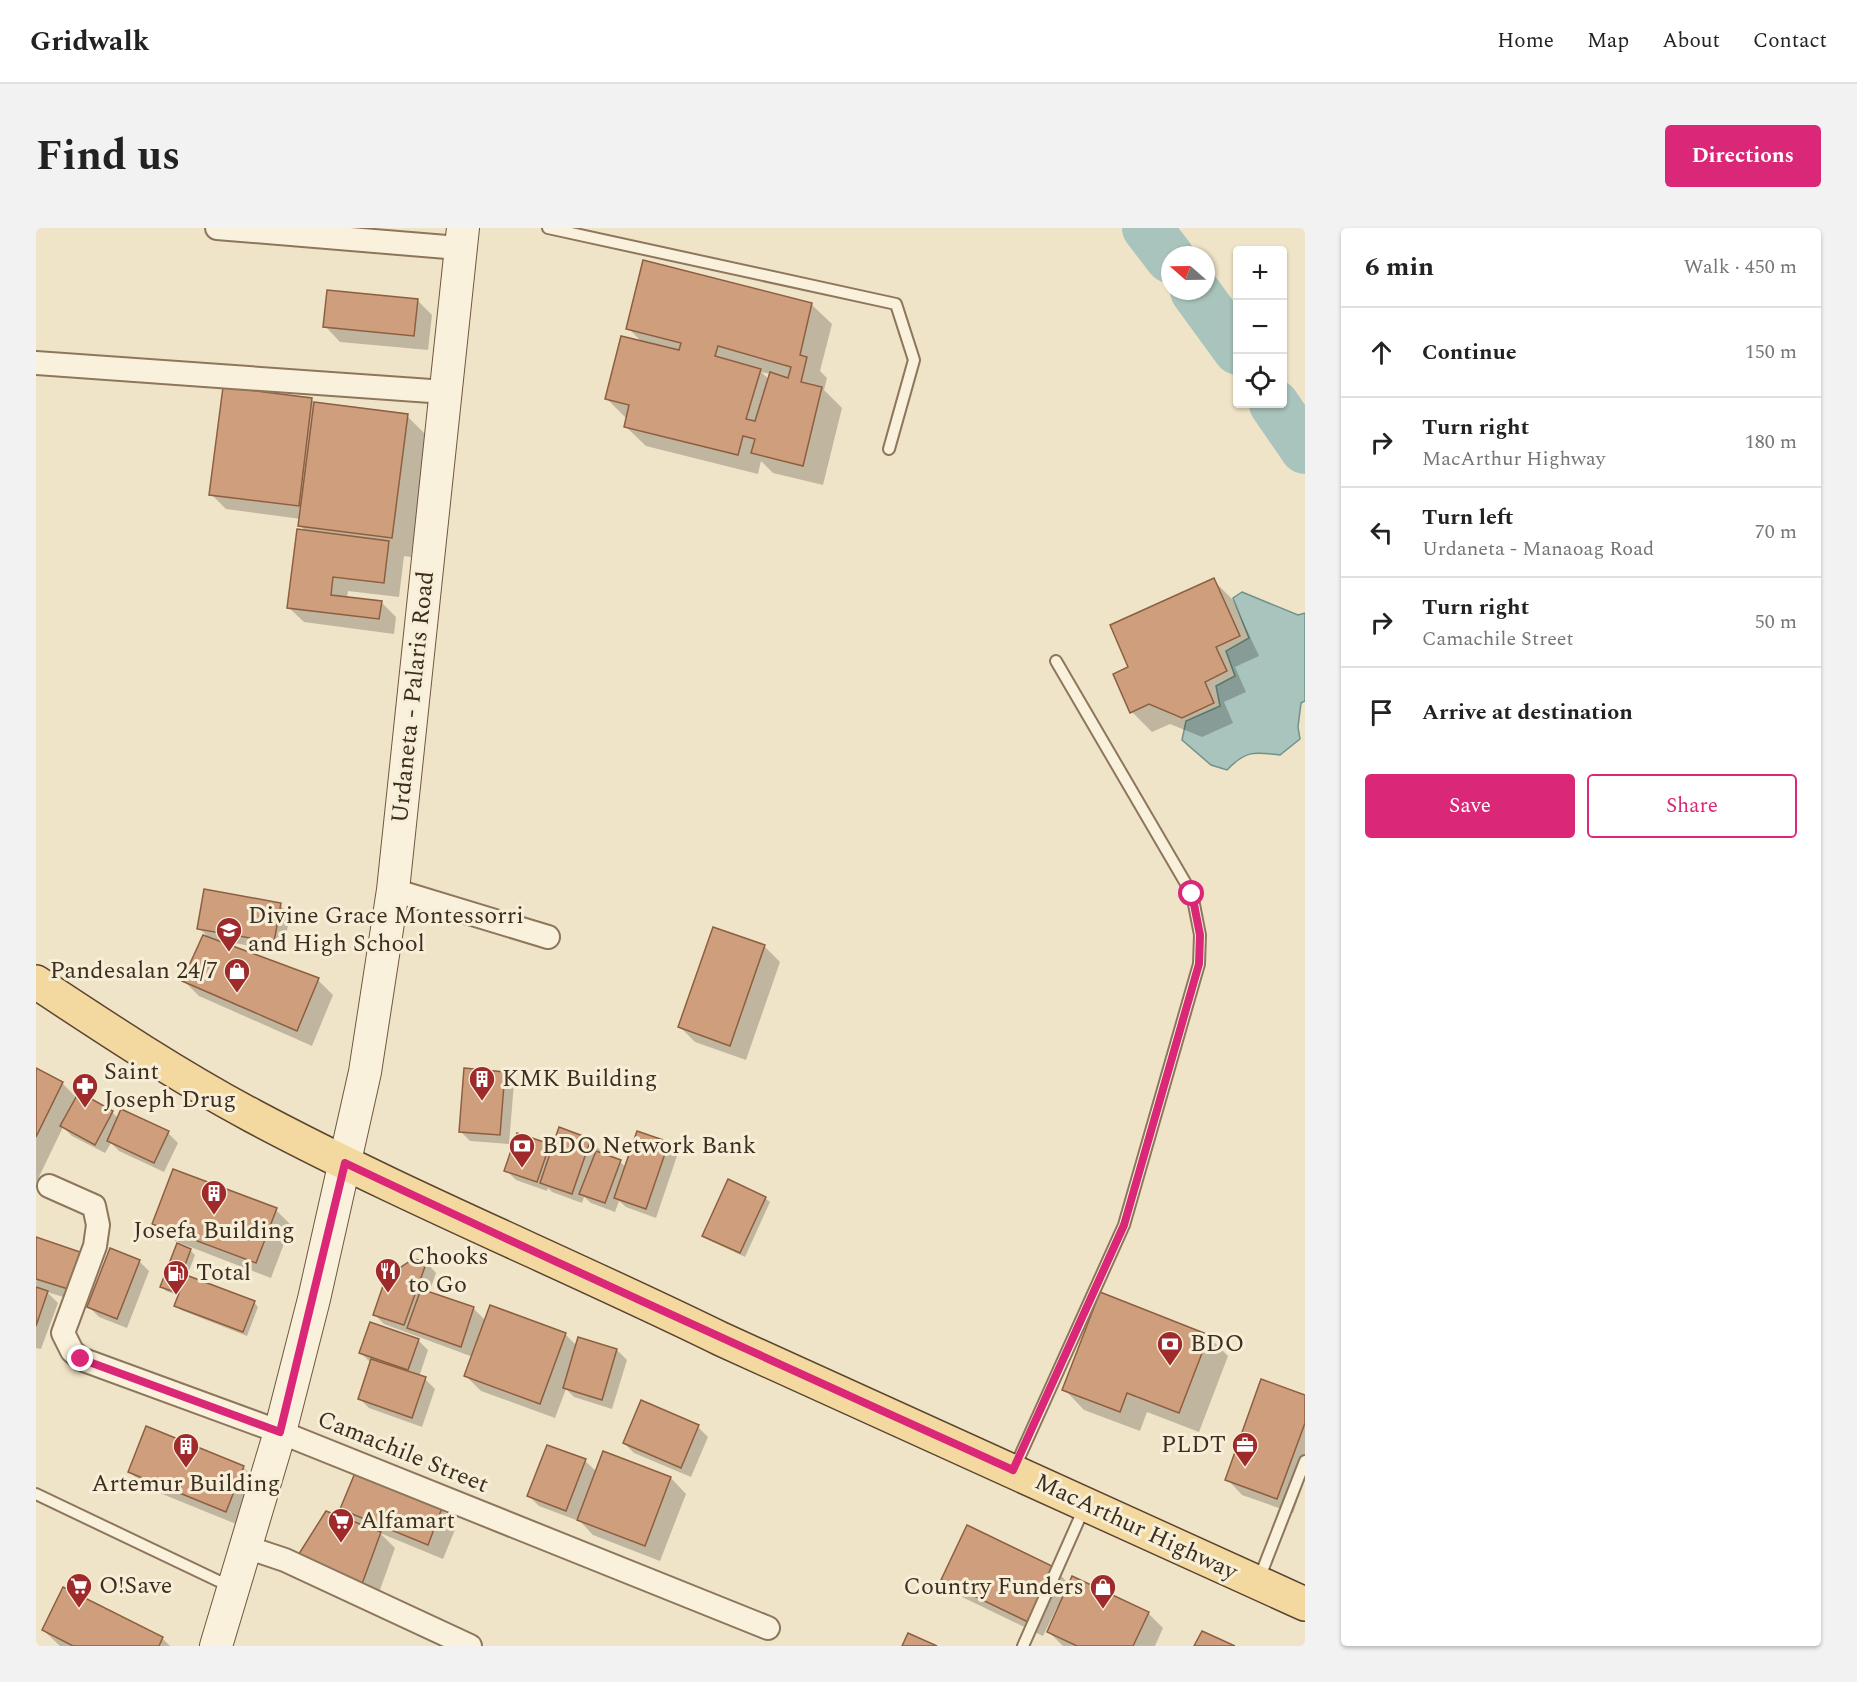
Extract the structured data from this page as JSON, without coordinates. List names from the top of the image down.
{
  "streets": {
    "main road": ["Urdaneta - Palaris Road", "MacArthur Highway"],
    "street": ["Camachile Street"]
  },
  "crossings": [
    ["Urdaneta - Palaris Road", "Camachile Street"],
    ["Urdaneta - Palaris Road", "MacArthur Highway"]
  ],
  "places": {
    "school or university": ["Divine Grace Montessorri and High School"],
    "shop": ["Pandesalan 24/7", "Country Funders"],
    "building": ["KMK Building", "Josefa Building", "Artemur Building"],
    "pharmacy": ["Saint Joseph Drug"],
    "bank": ["BDO Network Bank", "BDO"],
    "restaurant": ["Chooks to Go"],
    "fuel station": ["Total"],
    "office": ["PLDT"],
    "supermarket": ["Alfamart", "O!Save"]
  },
  "north": "left",
  "page": {
    "header": "Gridwalk",
    "nav": [
      "Home",
      "Map",
      "About",
      "Contact"
    ],
    "title": "Find us",
    "buttons": [
      "Directions",
      ["Save", "Share"]
    ],
    "heading": ["6 min", "Walk · 450 m"],
    "map_buttons": ["+", "−"],
    "list": [
      ["Continue", "150 m"],
      ["Turn right", "MacArthur Highway", "180 m"],
      ["Turn left", "Urdaneta - Manaoag Road", "70 m"],
      ["Turn right", "Camachile Street", "50 m"],
      "Arrive at destination"
    ]
  }
}
